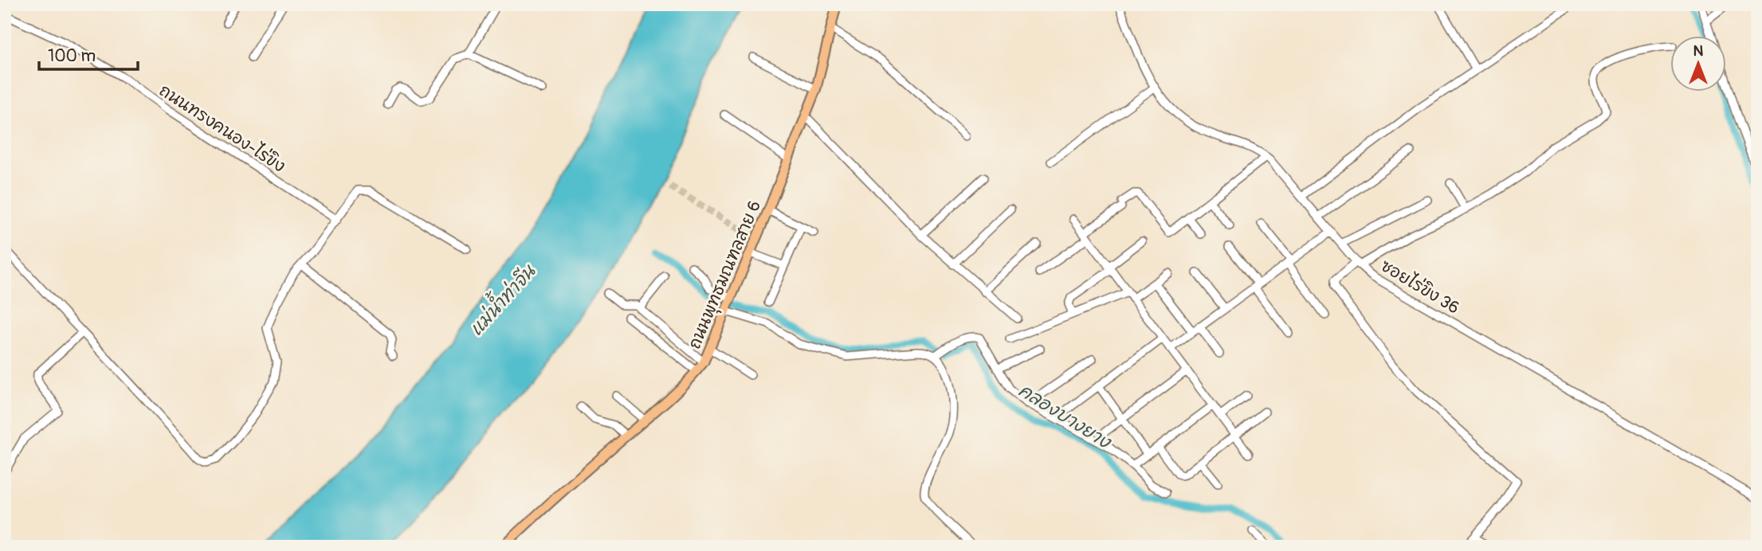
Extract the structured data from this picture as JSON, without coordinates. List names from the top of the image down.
{
  "streets": {
    "main road": ["ถนนพุทธมณฑลสาย 6"],
    "street": ["ถนนทรงคนอง-ไร่ขิง", "ซอยไร่ขิง 36"]
  },
  "water": ["แม่น้ำท่าจีน", "คลองบางยาง"],
  "scale_bar": "100 m",
  "north": "top"
}
